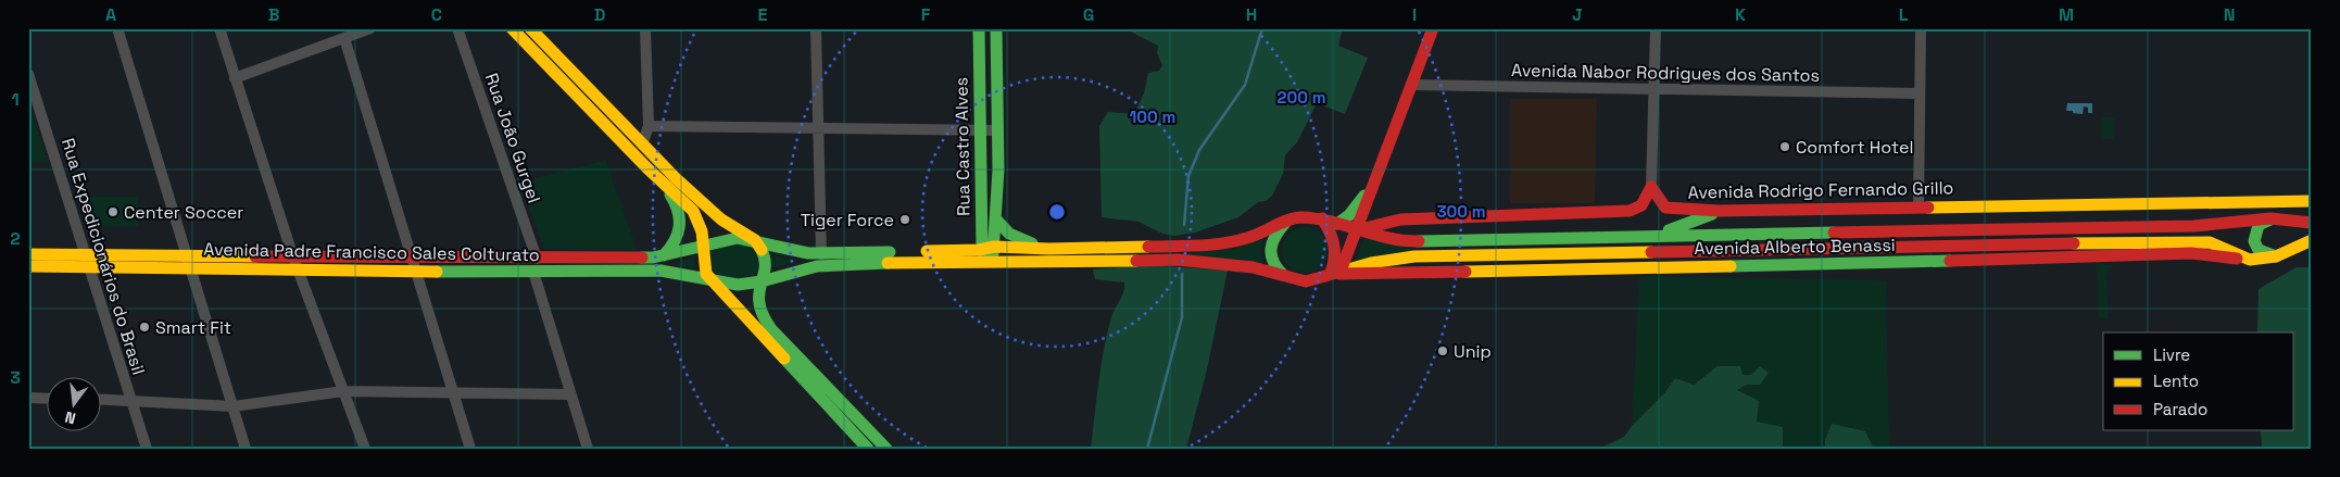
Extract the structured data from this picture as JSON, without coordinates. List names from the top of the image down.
{
  "streets": {
    "main road": ["Rua Castro Alves", "Avenida Rodrigo Fernando Grillo", "Avenida Padre Francisco Sales Colturato"],
    "street": ["Avenida Nabor Rodrigues dos Santos", "Rua João Gurgel", "Rua Expedicionários do Brasil"]
  },
  "crossings": [
    ["Rua João Gurgel", "Avenida Padre Francisco Sales Colturato"],
    ["Avenida Padre Francisco Sales Colturato", "Rua Expedicionários do Brasil"]
  ],
  "places": [
    "Comfort Hotel",
    "Center Soccer",
    "Tiger Force",
    "Smart Fit",
    "Unip"
  ],
  "legend": ["Livre", "Lento", "Parado"],
  "north": "bottom",
  "grid": {
    "columns": [
      "A",
      "B",
      "C",
      "D",
      "E",
      "F",
      "G",
      "H",
      "I",
      "J",
      "K",
      "L",
      "M",
      "N"
    ],
    "rows": ["1", "2", "3"]
  },
  "rings": ["200 m", "100 m", "300 m"]
}
